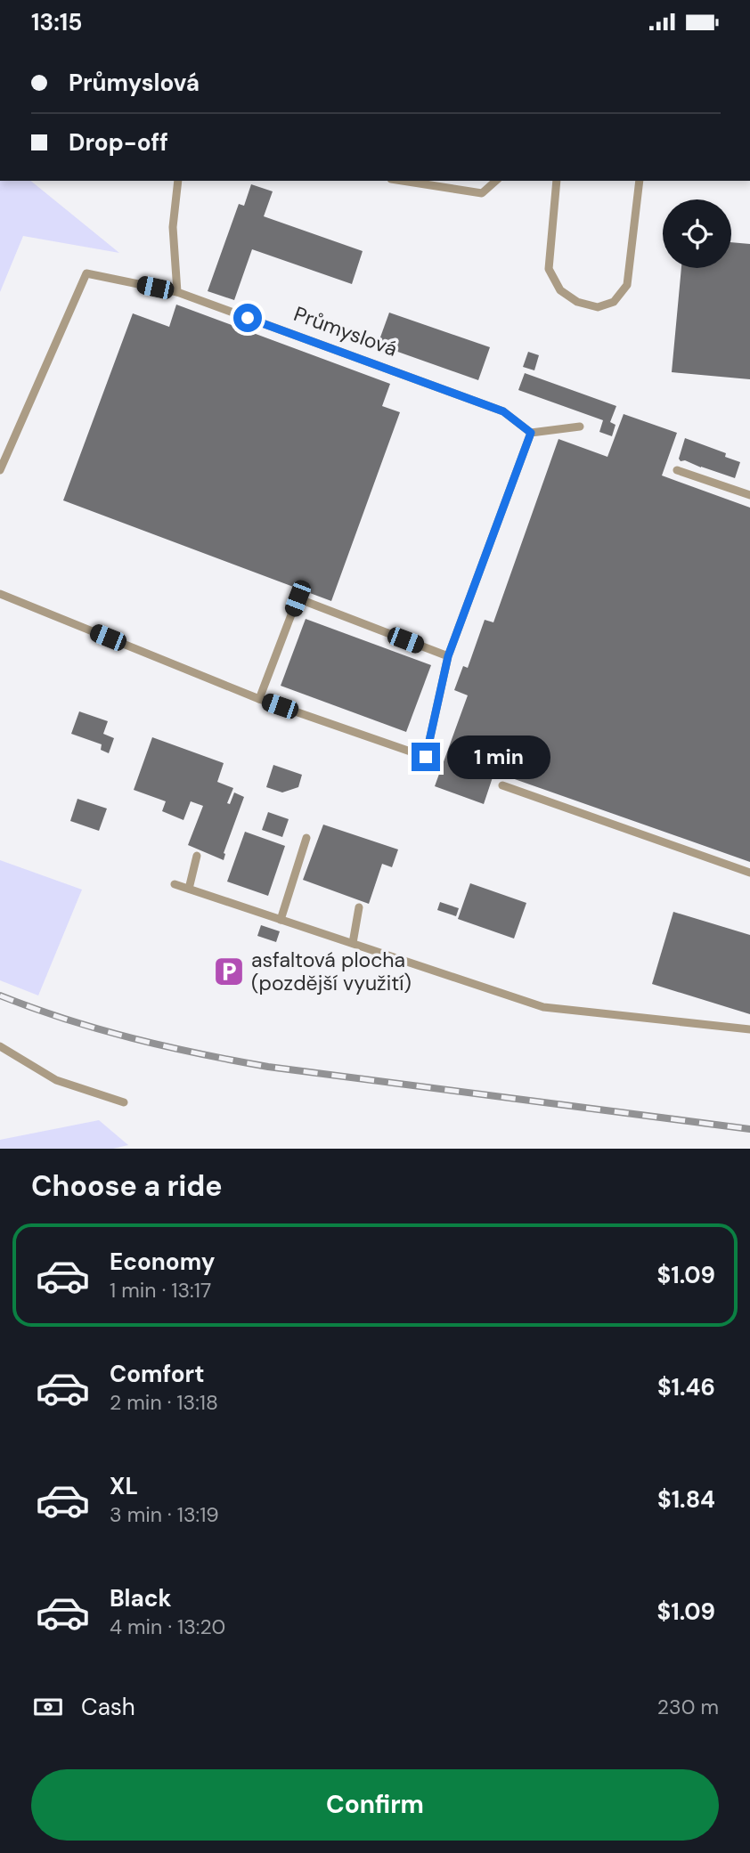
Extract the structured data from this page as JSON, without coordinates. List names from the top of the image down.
{
  "streets": {
    "lane": ["Průmyslová"]
  },
  "places": {
    "parking": ["asfaltová plocha (pozdější využití)"]
  },
  "page": {
    "status": "13:15",
    "banner": ["Průmyslová", "Drop-off"],
    "bubble": "1 min",
    "heading": "Choose a ride",
    "list": [
      {
        "name": "Economy",
        "note": "1 min · 13:17",
        "value": "$1.09"
      },
      {
        "name": "Comfort",
        "note": "2 min · 13:18",
        "value": "$1.46"
      },
      {
        "name": "XL",
        "note": "3 min · 13:19",
        "value": "$1.84"
      },
      {
        "name": "Black",
        "note": "4 min · 13:20",
        "value": "$1.09"
      }
    ],
    "pay": ["Cash", "230 m"],
    "buttons": "Confirm"
  }
}
